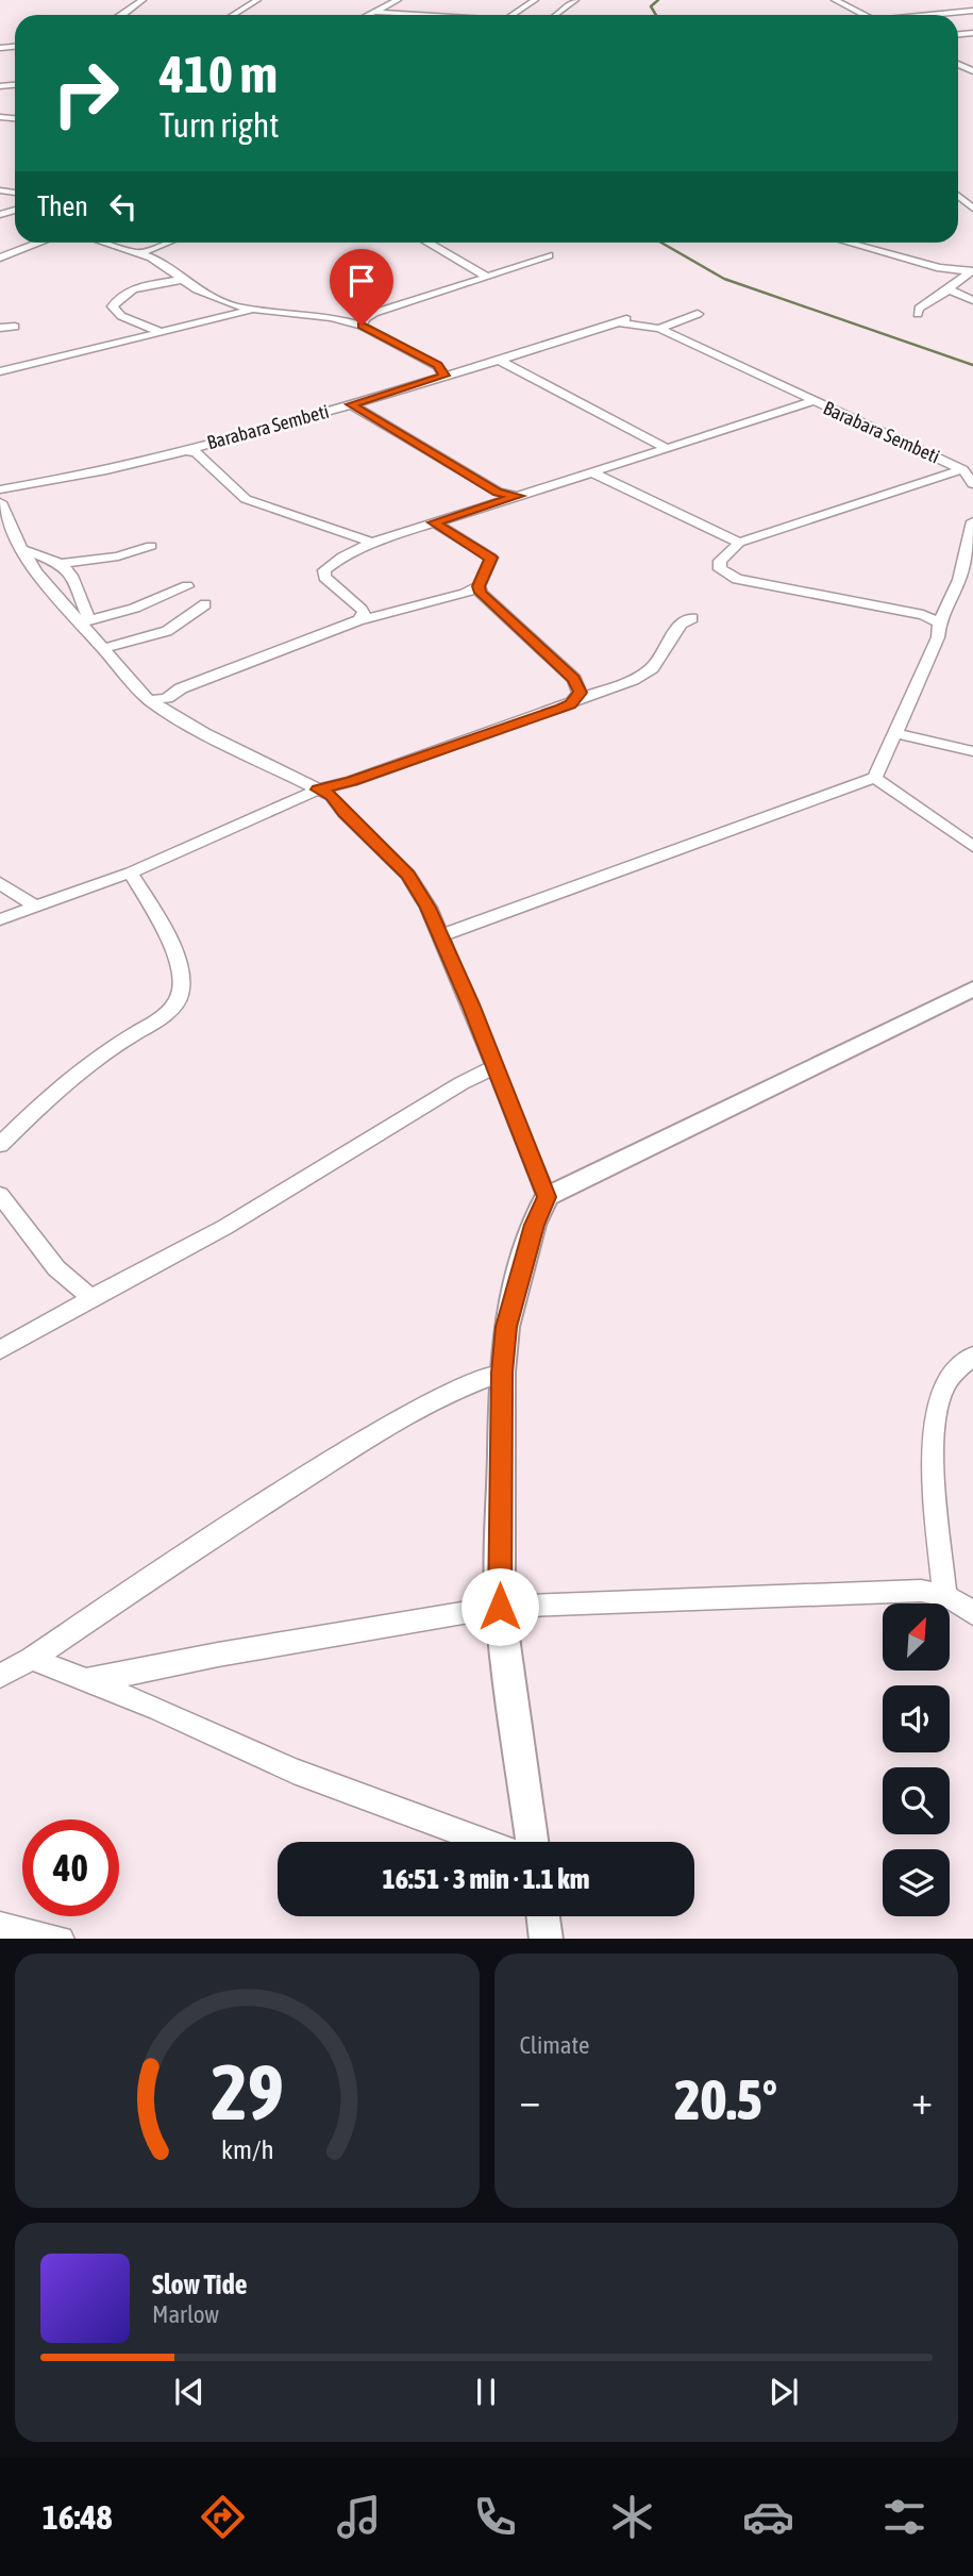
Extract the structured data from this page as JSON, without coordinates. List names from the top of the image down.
{
  "streets": {
    "street": ["Barabara Sembeti"]
  },
  "north": "top right",
  "page": {
    "turn": ["410 m", "Turn right"],
    "then": "Then",
    "limit": "40",
    "trip": "16:51 · 3 min · 1.1 km",
    "tile": "Climate",
    "heat": ["−", "20.5°", "+"],
    "song": ["Slow Tide", "Marlow"],
    "tabs": "16:48",
    "gauge": ["29", "km/h"]
  }
}
